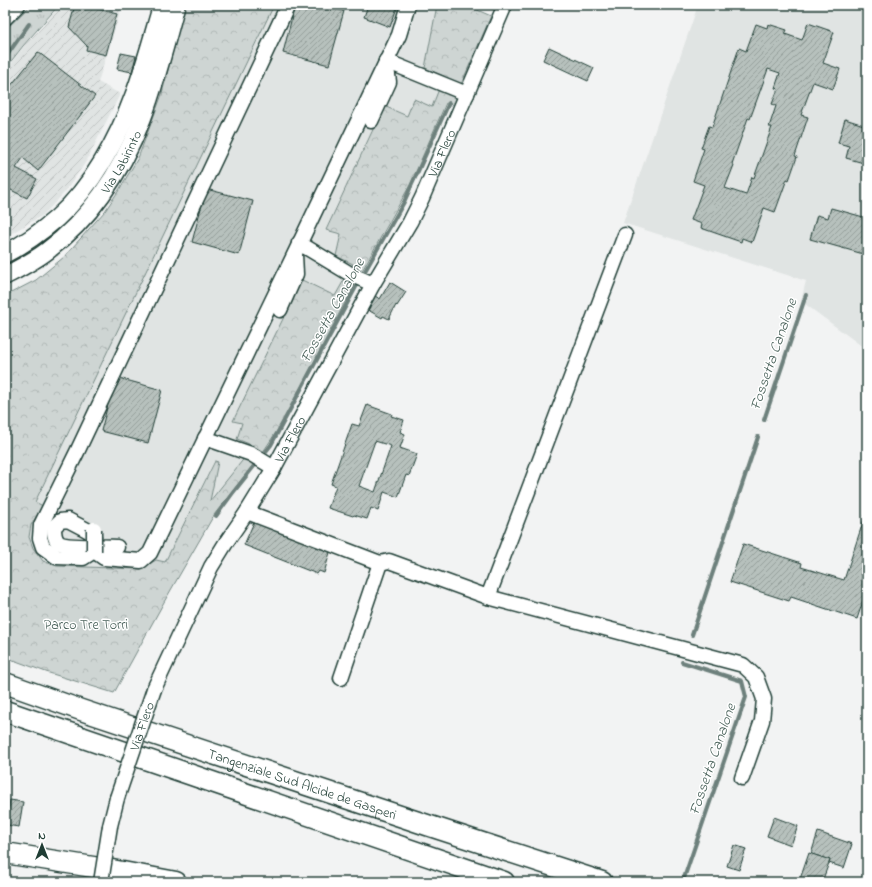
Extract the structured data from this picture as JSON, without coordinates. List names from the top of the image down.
{
  "streets": {
    "highway": ["Tangenziale Sud Alcide de Gasperi"],
    "main road": ["Via Labirinto"],
    "street": ["Via Flero"]
  },
  "water": ["Fossetta Canalone"],
  "parks": ["Parco Tre Torri"],
  "north": "top"
}
